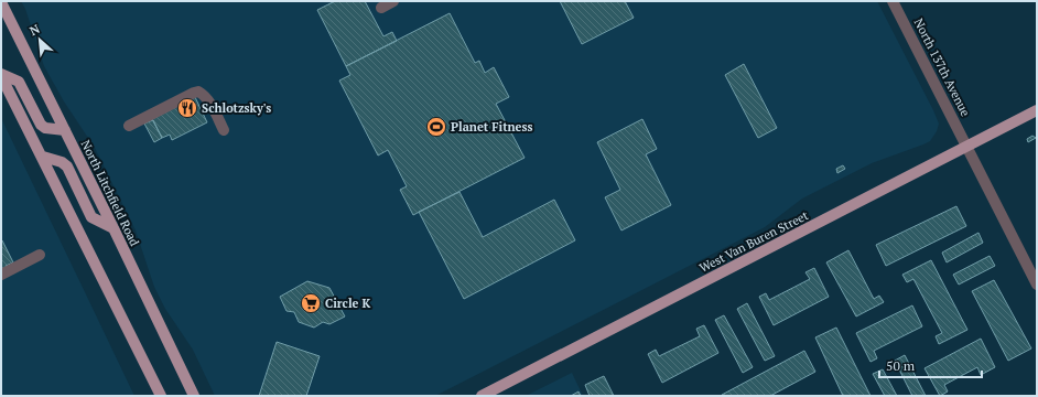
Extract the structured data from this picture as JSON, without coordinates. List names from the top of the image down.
{
  "streets": {
    "main road": ["North Litchfield Road", "West Van Buren Street"],
    "street": ["North 137th Avenue"]
  },
  "crossings": [
    ["North 137th Avenue", "West Van Buren Street"]
  ],
  "places": {
    "restaurant": ["Schlotzsky's"],
    "sports": ["Planet Fitness"],
    "supermarket": ["Circle K"]
  },
  "scale_bar": "50 m",
  "north": "top left"
}
